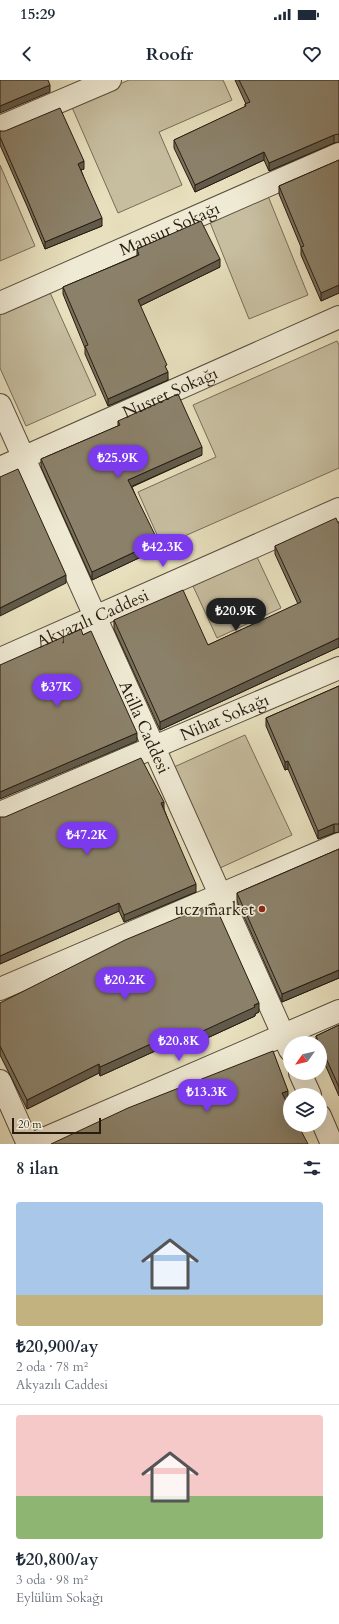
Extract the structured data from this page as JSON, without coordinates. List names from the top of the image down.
{
  "streets": {
    "street": [
      "Mansur Sokağı",
      "Nusret Sokağı",
      "Akyazılı Caddesi",
      "Nihat Sokağı",
      "Atilla Caddesi"
    ]
  },
  "crossings": [
    ["Nusret Sokağı", "Atilla Caddesi"],
    ["Akyazılı Caddesi", "Atilla Caddesi"],
    ["Nihat Sokağı", "Atilla Caddesi"]
  ],
  "places": ["ucz market"],
  "scale_bar": "20 m",
  "north": "bottom left",
  "page": {
    "status": "15:29",
    "header": "Roofr",
    "price": [
      "₺25.9K",
      "₺42.3K",
      "₺20.9K",
      "₺37K",
      "₺47.2K",
      "₺20.2K",
      "₺20.8K",
      "₺13.3K"
    ],
    "scale": "20 m",
    "heading": "8 ilan",
    "list": [
      {
        "name": "₺20,900/ay",
        "note": "2 oda · 78 m² · Akyazılı Caddesi"
      },
      {
        "name": "₺20,800/ay",
        "note": "3 oda · 98 m² · Eylülüm Sokağı"
      }
    ]
  }
}
